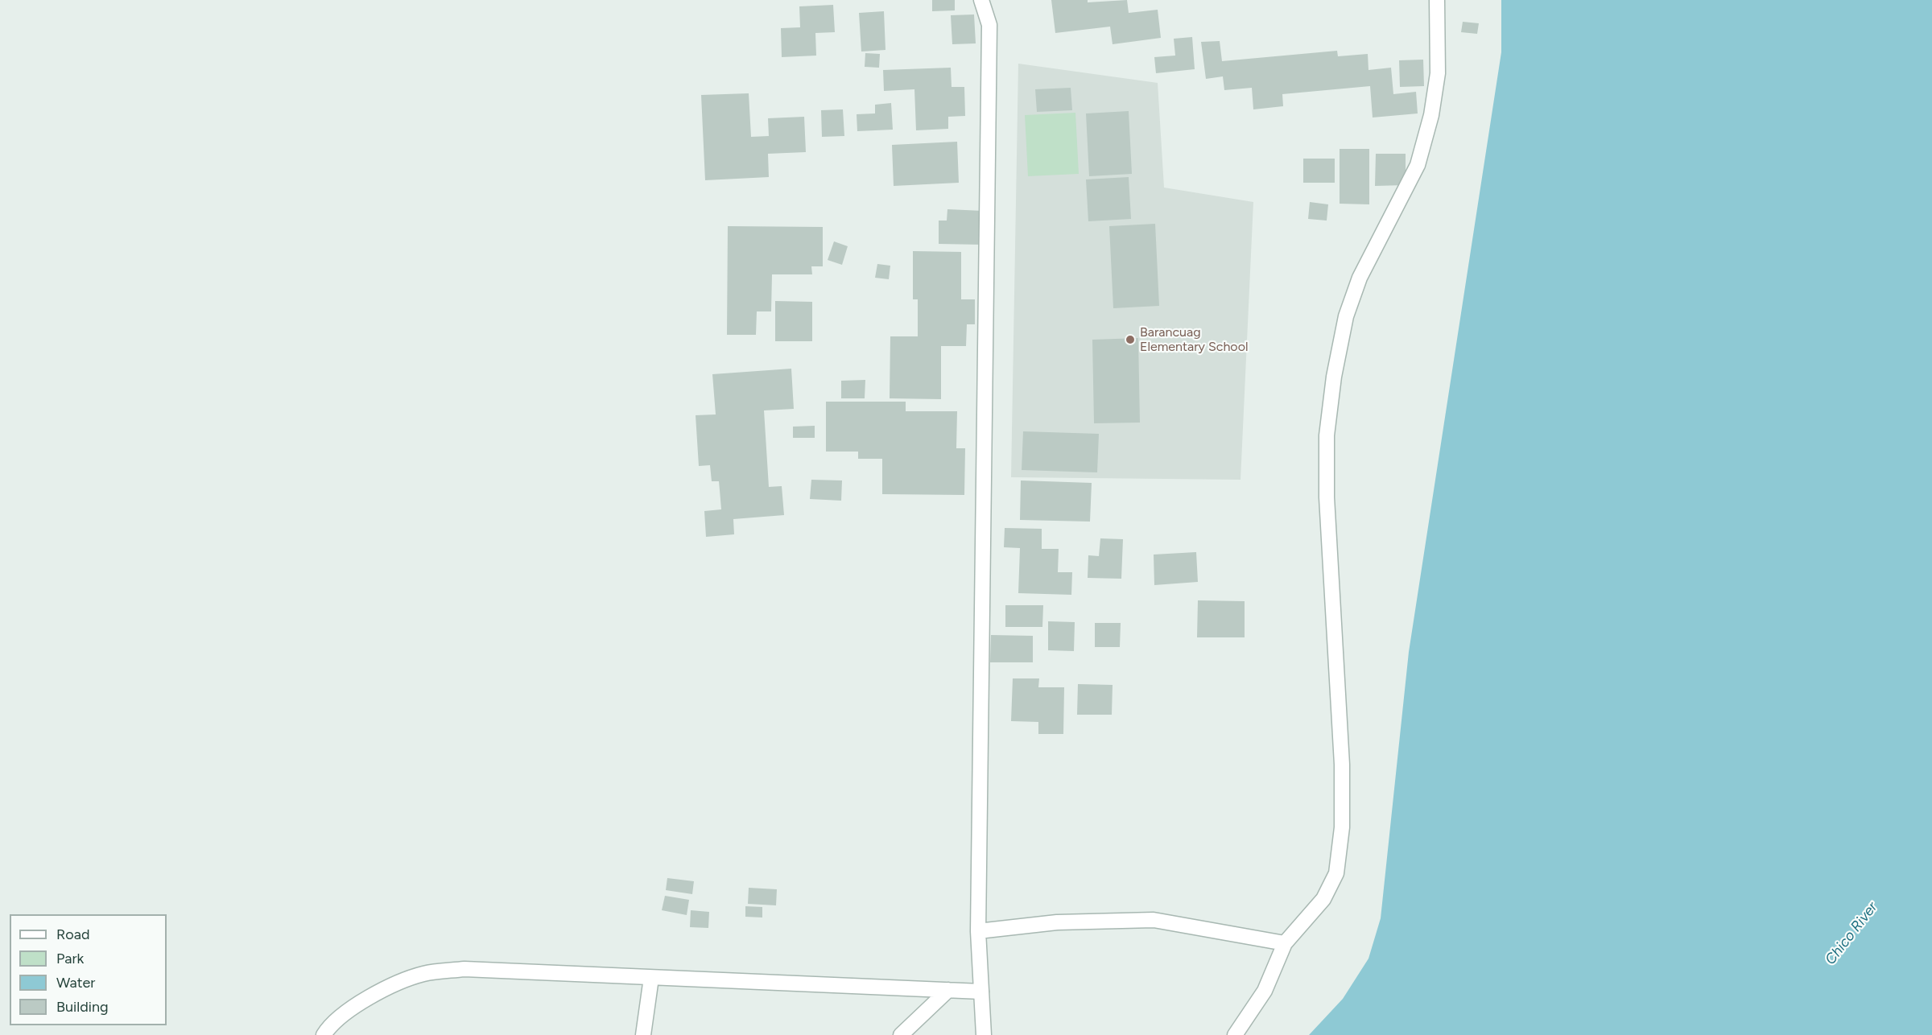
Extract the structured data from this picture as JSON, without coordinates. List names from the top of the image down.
{
  "water": ["Chico River"],
  "places": ["Barancuag Elementary School"],
  "legend": [
    "Road",
    "Park",
    "Water",
    "Building"
  ]
}
